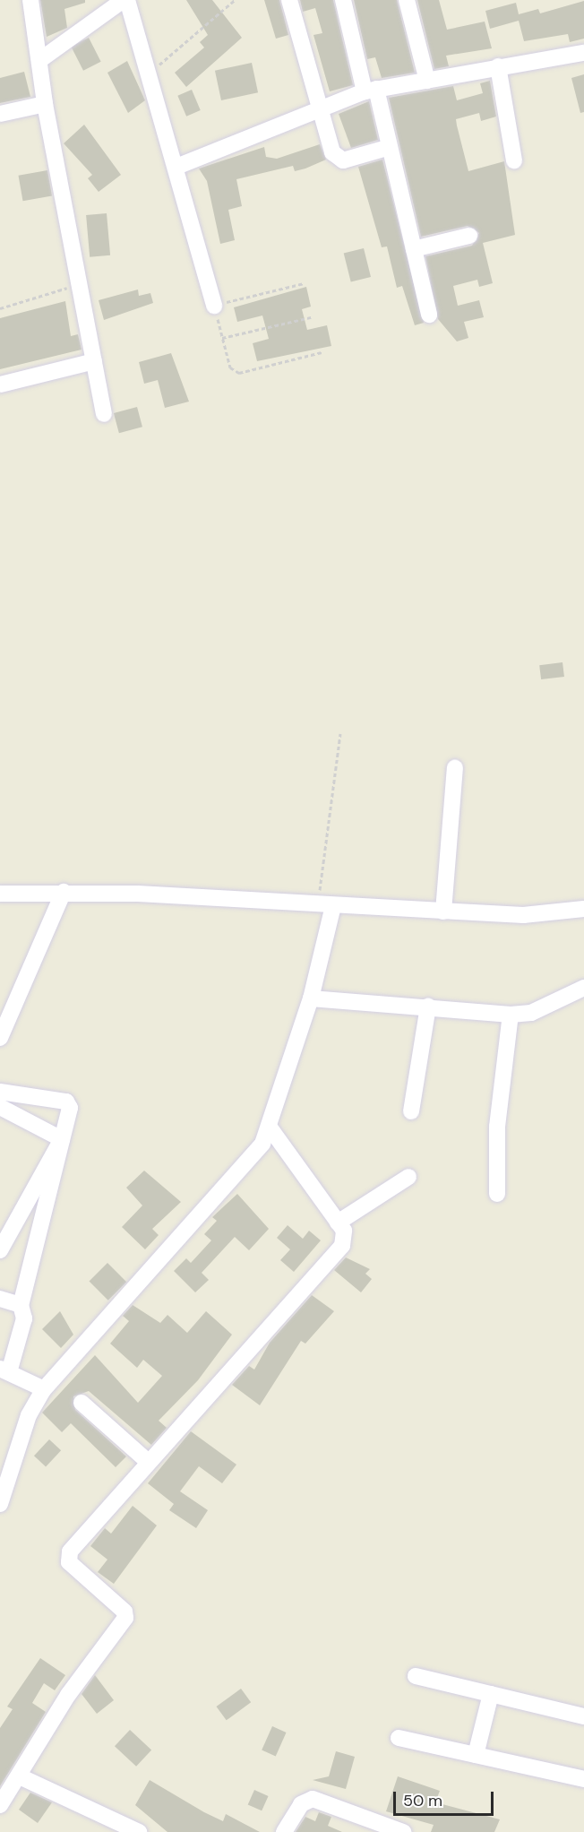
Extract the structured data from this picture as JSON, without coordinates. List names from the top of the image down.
{
  "scale_bar": "50 m"
}
